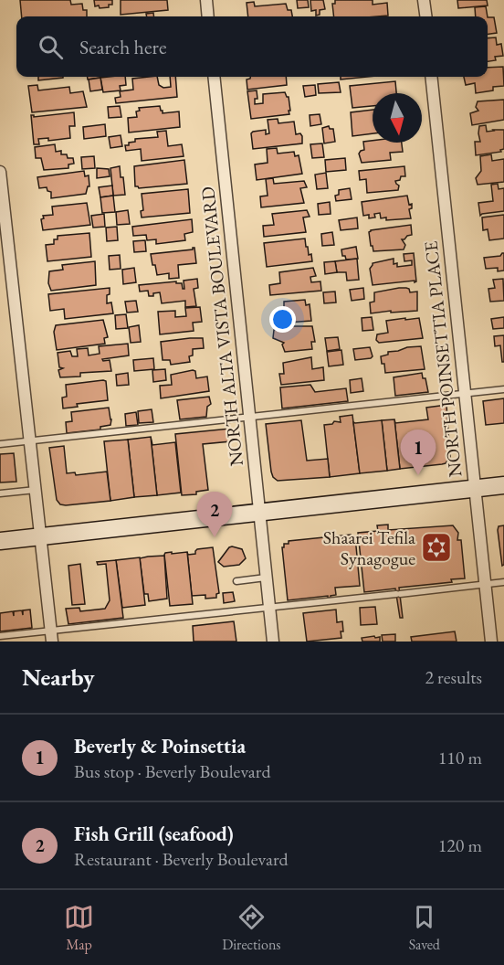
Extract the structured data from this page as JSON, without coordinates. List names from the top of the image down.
{
  "streets": {
    "street": ["NORTH ALTA VISTA BOULEVARD", "NORTH POINSETTIA PLACE"]
  },
  "places": {
    "synagogue": ["Shaarei Tefila Synagogue"]
  },
  "north": "bottom",
  "page": {
    "search": "Search here",
    "pins": ["1", "2"],
    "heading": ["Nearby", "2 results"],
    "list": [
      {
        "mark": "1",
        "name": "Beverly & Poinsettia",
        "note": "Bus stop · Beverly Boulevard",
        "value": "110 m"
      },
      {
        "mark": "2",
        "name": "Fish Grill (seafood)",
        "note": "Restaurant · Beverly Boulevard",
        "value": "120 m"
      }
    ],
    "nav": ["Map", "Directions", "Saved"]
  }
}
